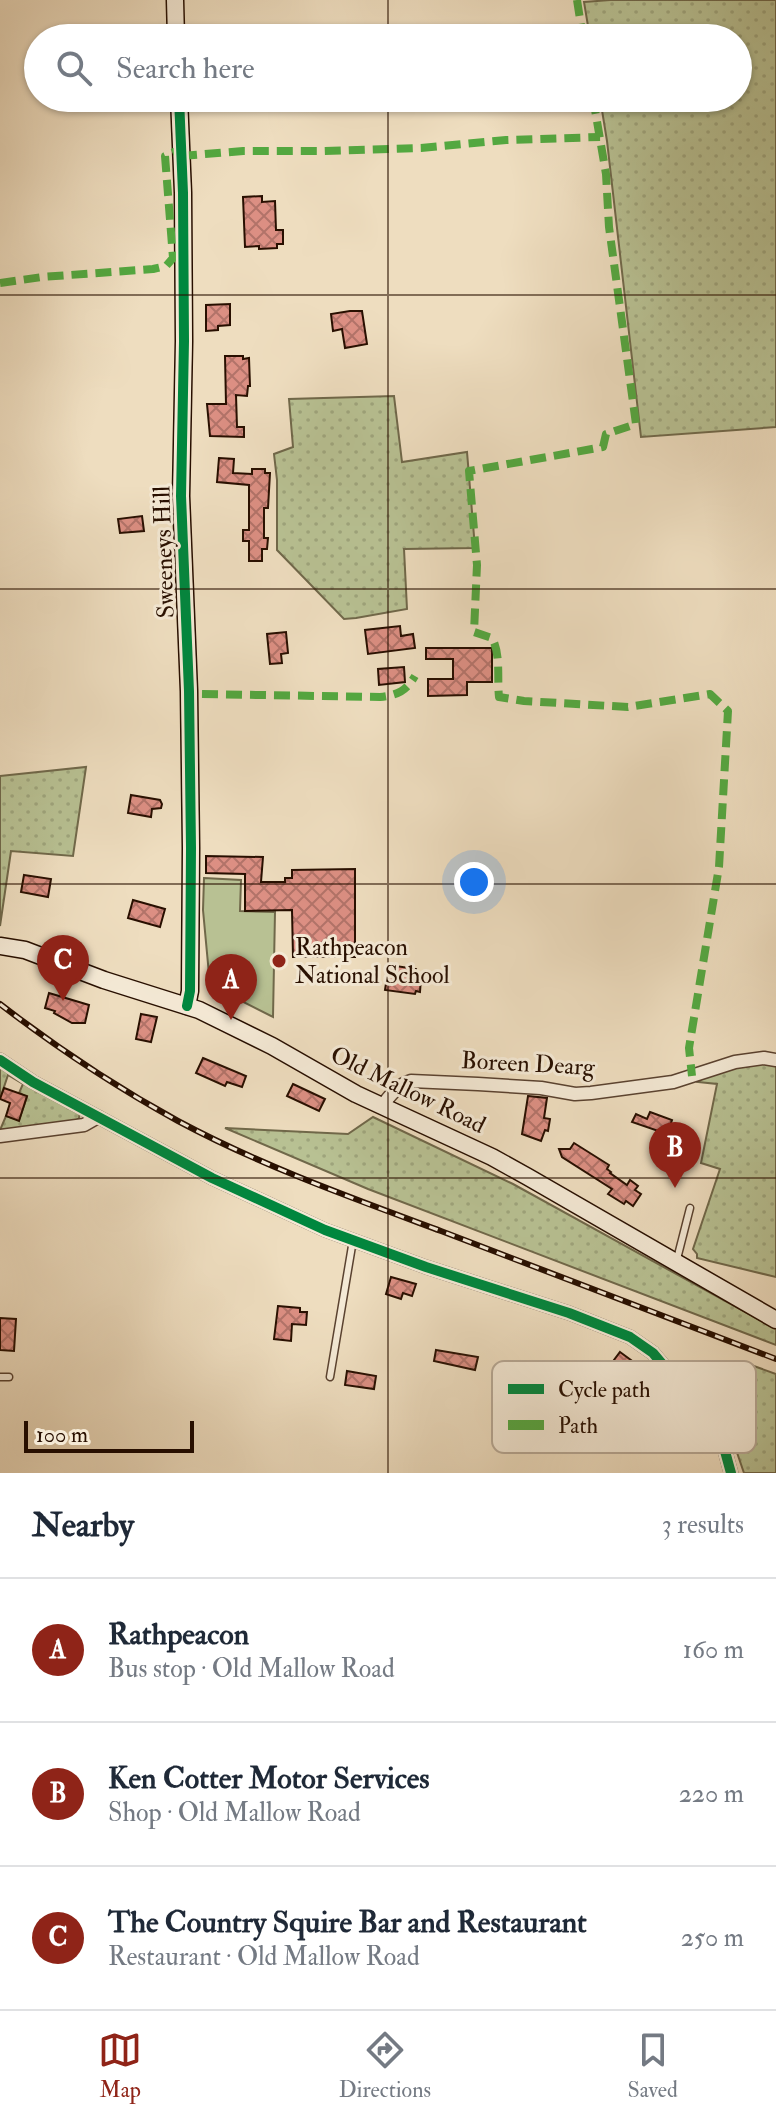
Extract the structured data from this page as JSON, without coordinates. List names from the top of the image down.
{
  "streets": {
    "street": ["Sweeneys Hill", "Boreen Dearg", "Old Mallow Road"]
  },
  "crossings": [
    ["Sweeneys Hill", "Old Mallow Road"],
    ["Boreen Dearg", "Old Mallow Road"]
  ],
  "places": ["Rathpeacon National School"],
  "legend": ["Cycle path", "Path"],
  "scale_bar": "100 m",
  "page": {
    "search": "Search here",
    "pins": ["C", "A", "B"],
    "scale": "100 m",
    "heading": ["Nearby", "3 results"],
    "list": [
      {
        "mark": "A",
        "name": "Rathpeacon",
        "note": "Bus stop · Old Mallow Road",
        "value": "160 m"
      },
      {
        "mark": "B",
        "name": "Ken Cotter Motor Services",
        "note": "Shop · Old Mallow Road",
        "value": "220 m"
      },
      {
        "mark": "C",
        "name": "The Country Squire Bar and Restaurant",
        "note": "Restaurant · Old Mallow Road",
        "value": "250 m"
      }
    ],
    "nav": ["Map", "Directions", "Saved"]
  }
}
